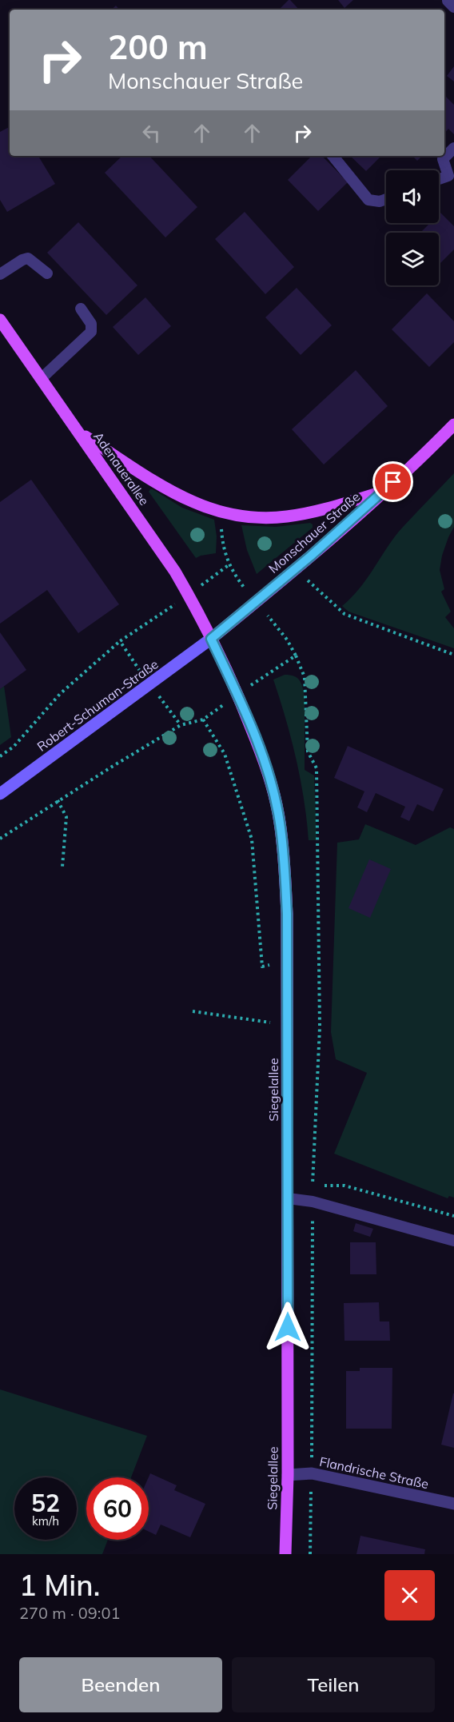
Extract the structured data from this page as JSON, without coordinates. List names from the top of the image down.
{
  "streets": {
    "main road": [
      "Adenauerallee",
      "Monschauer Straße",
      "Robert-Schuman-Straße",
      "Siegelallee"
    ],
    "street": ["Flandrische Straße"]
  },
  "crossings": [
    ["Adenauerallee", "Monschauer Straße"],
    ["Adenauerallee", "Robert-Schuman-Straße"],
    ["Adenauerallee", "Siegelallee"],
    ["Monschauer Straße", "Robert-Schuman-Straße"],
    ["Monschauer Straße", "Siegelallee"],
    ["Robert-Schuman-Straße", "Siegelallee"],
    ["Siegelallee", "Flandrische Straße"]
  ],
  "page": {
    "turn": ["200 m", "Monschauer Straße"],
    "speed": "52 km/h",
    "limit": "60",
    "heading": ["1 Min.", "270 m · 09:01"],
    "buttons": ["Beenden", "Teilen"]
  }
}
